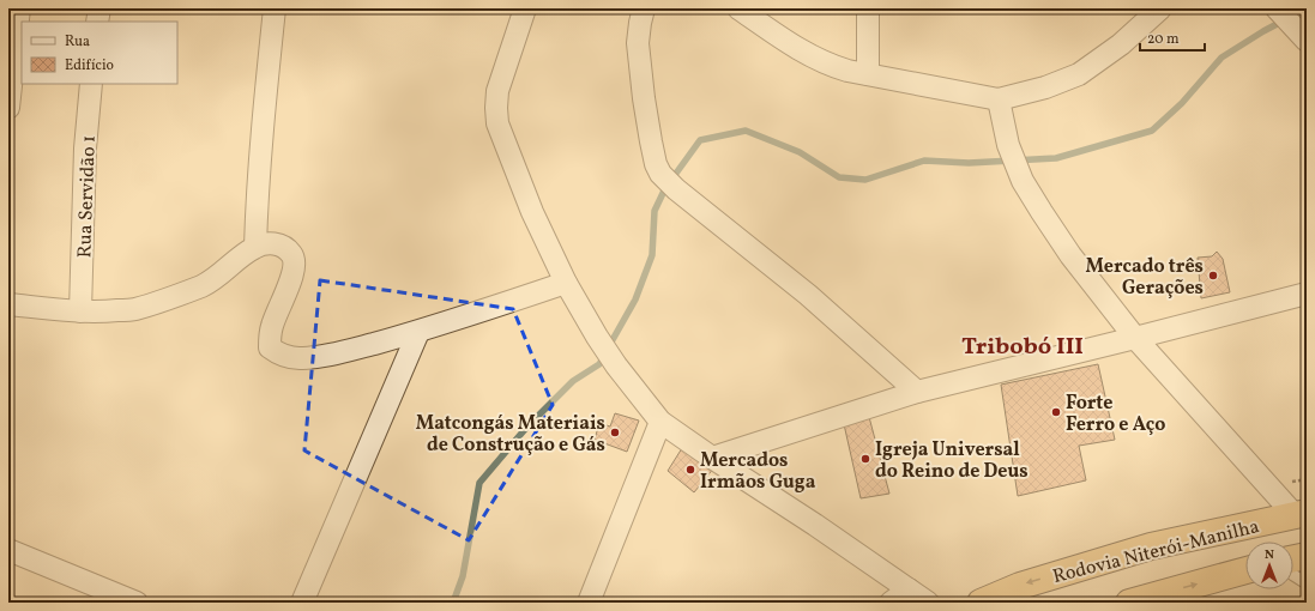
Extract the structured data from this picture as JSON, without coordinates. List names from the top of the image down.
{
  "streets": {
    "highway": ["Rodovia Niterói-Manilha"],
    "street": ["Rua Servidão 1"]
  },
  "districts": ["Tribobó III"],
  "places": [
    "Mercado três Gerações",
    "Forte Ferro e Aço",
    "Matcongás Materiais de Construção e Gás",
    "Igreja Universal do Reino de Deus",
    "Mercados Irmãos Guga"
  ],
  "legend": ["Rua", "Edifício"],
  "scale_bar": "20 m",
  "north": "top"
}
